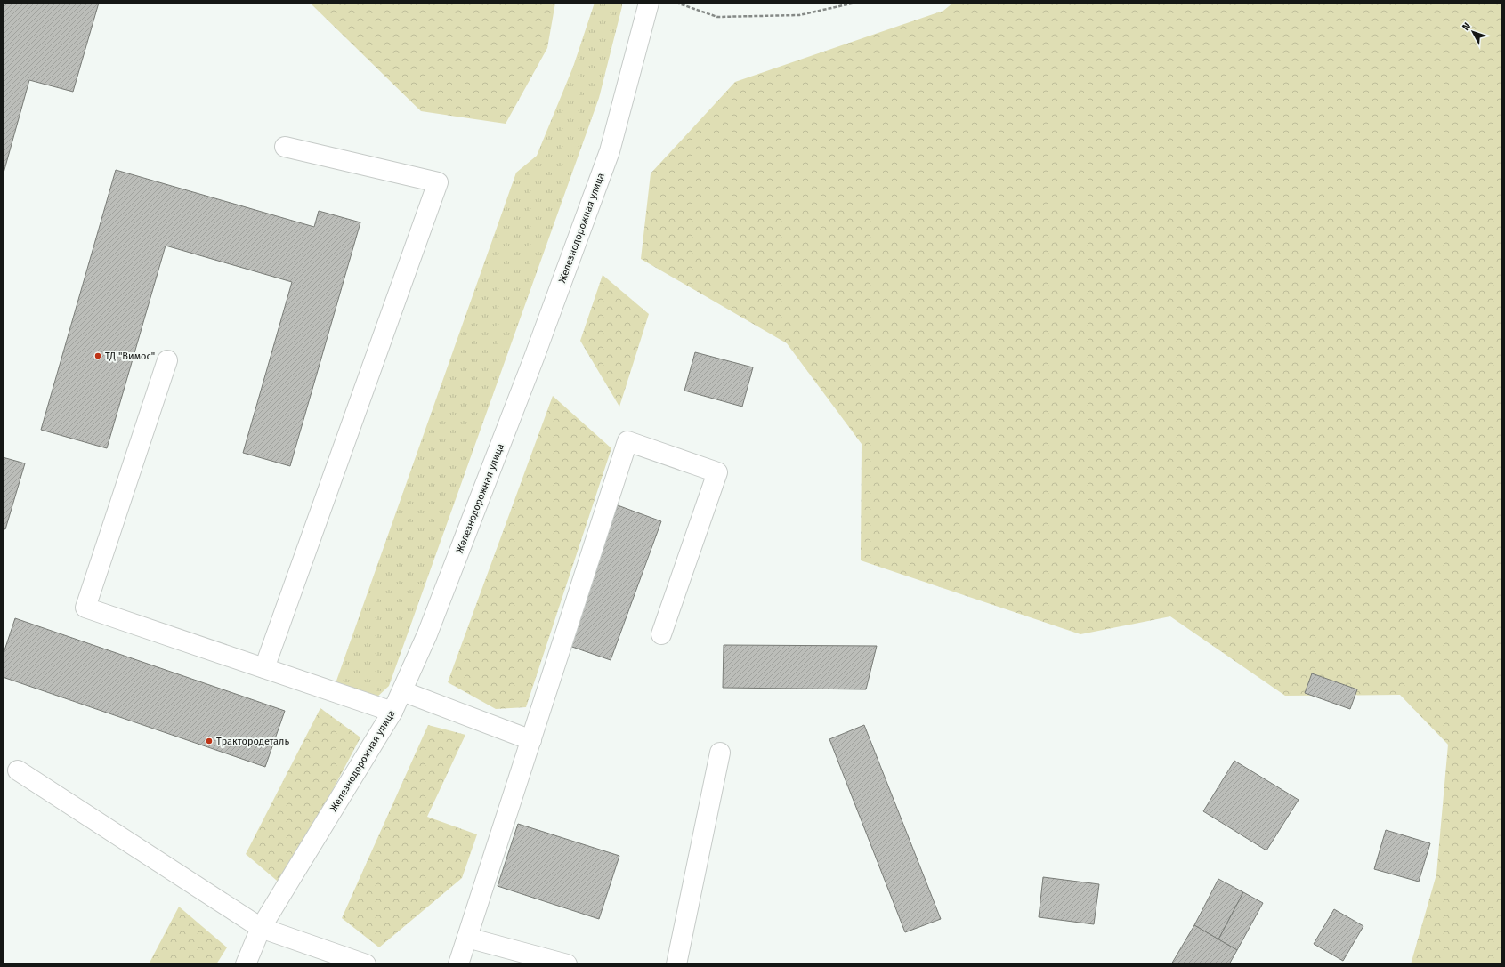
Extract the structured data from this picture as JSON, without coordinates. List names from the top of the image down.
{
  "streets": {
    "street": ["Железнодорожная улица"]
  },
  "places": ["ТД \"Вимос\"", "Трактородеталь"],
  "north": "top left"
}
